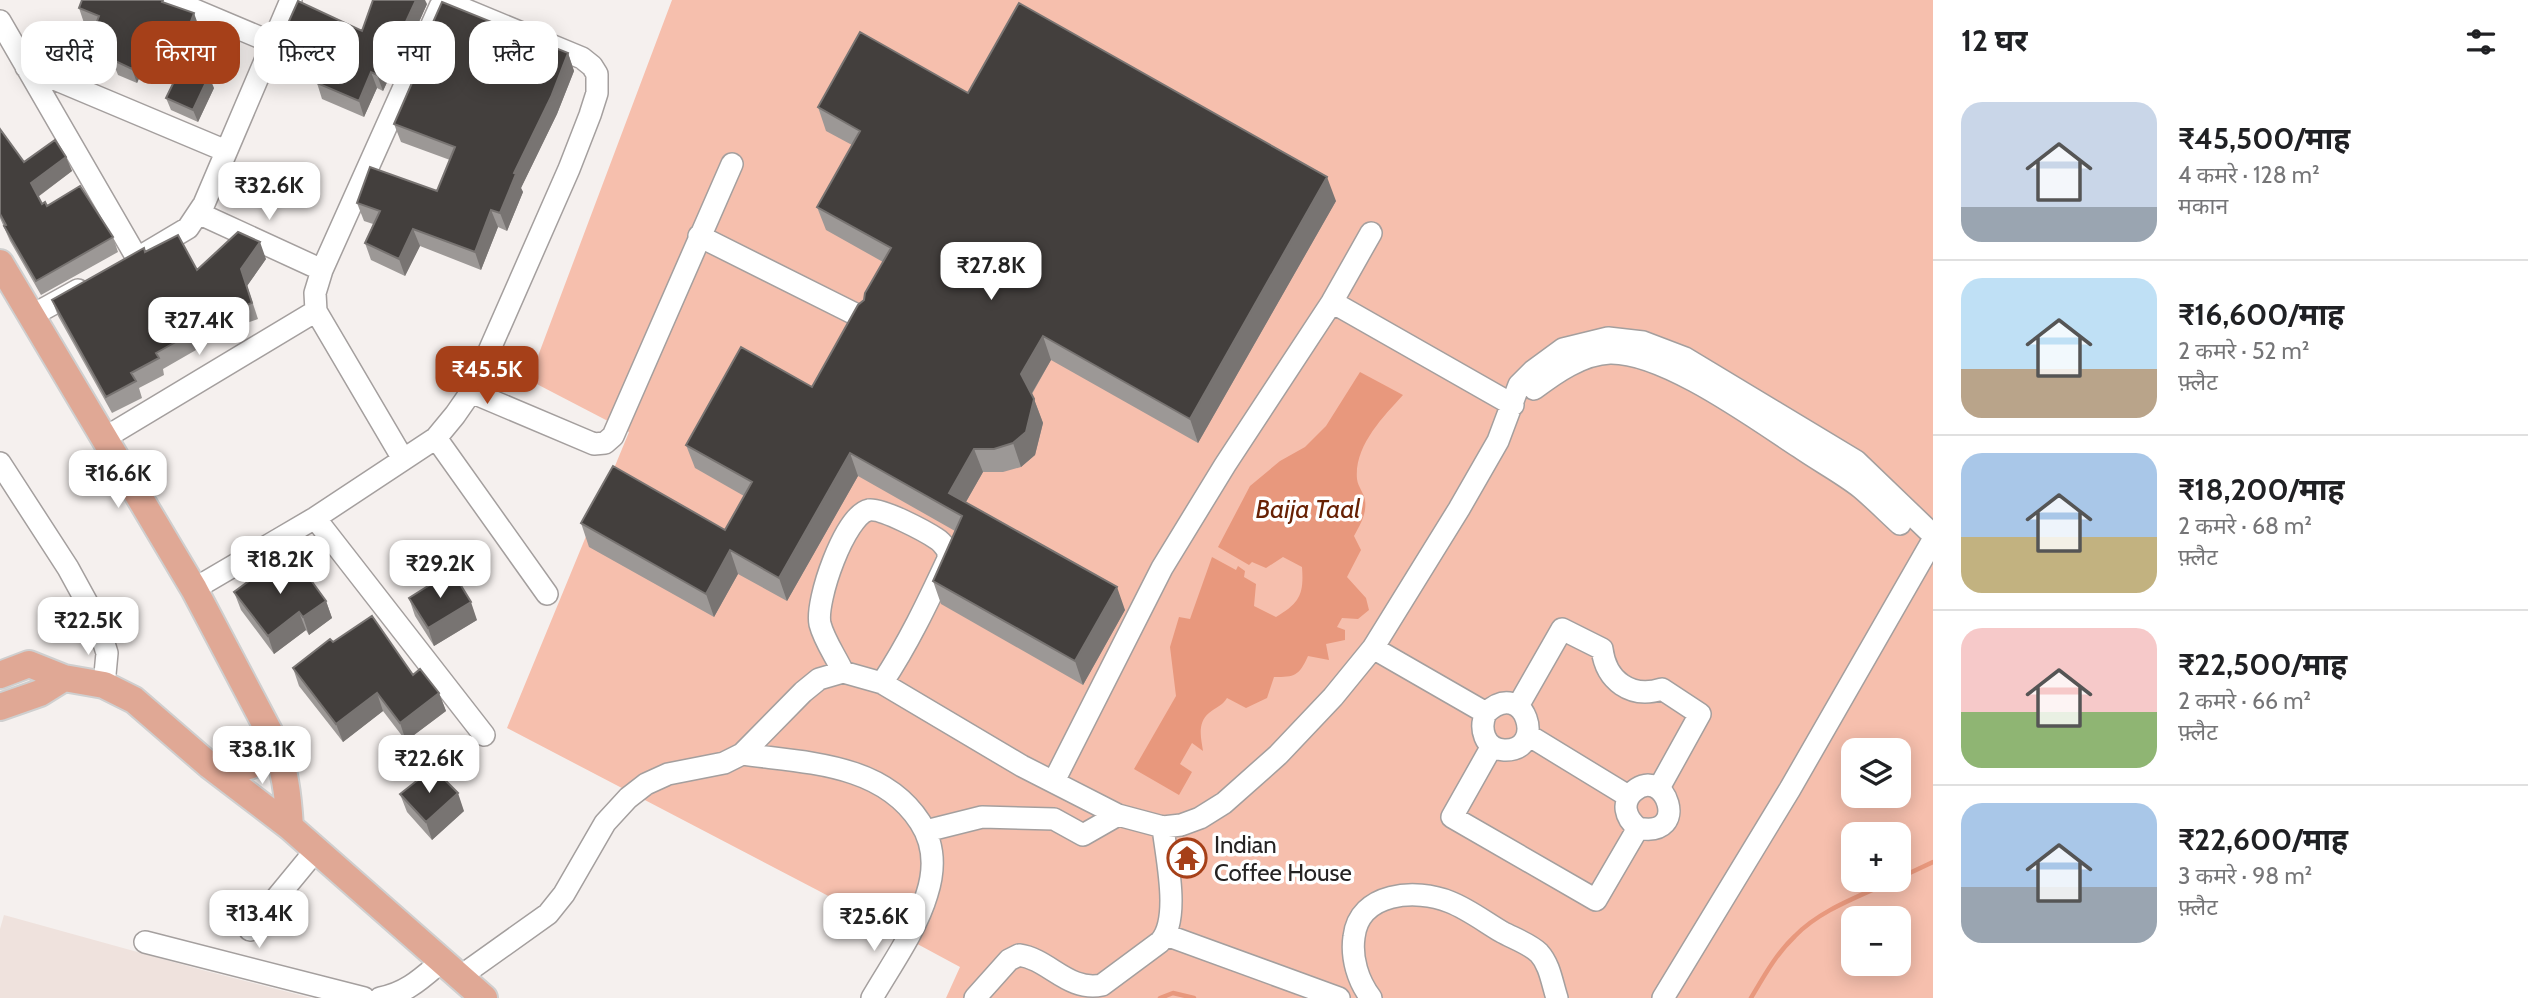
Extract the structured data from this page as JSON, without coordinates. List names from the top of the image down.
{
  "water": ["Baija Taal"],
  "places": {
    "temple": ["Indian Coffee House"]
  },
  "page": {
    "heading": "12 घर",
    "chip": [
      "खरीदें",
      "किराया",
      "फ़िल्टर",
      "नया",
      "फ़्लैट"
    ],
    "list": [
      {
        "name": "₹45,500/माह",
        "note": "4 कमरे · 128 m² · मकान"
      },
      {
        "name": "₹16,600/माह",
        "note": "2 कमरे · 52 m² · फ़्लैट"
      },
      {
        "name": "₹18,200/माह",
        "note": "2 कमरे · 68 m² · फ़्लैट"
      },
      {
        "name": "₹22,500/माह",
        "note": "2 कमरे · 66 m² · फ़्लैट"
      },
      {
        "name": "₹22,600/माह",
        "note": "3 कमरे · 98 m² · फ़्लैट"
      }
    ],
    "price": [
      "₹32.6K",
      "₹27.8K",
      "₹27.4K",
      "₹45.5K",
      "₹16.6K",
      "₹18.2K",
      "₹29.2K",
      "₹22.5K",
      "₹38.1K",
      "₹22.6K",
      "₹13.4K",
      "₹25.6K"
    ],
    "map_buttons": ["+", "−"]
  }
}
